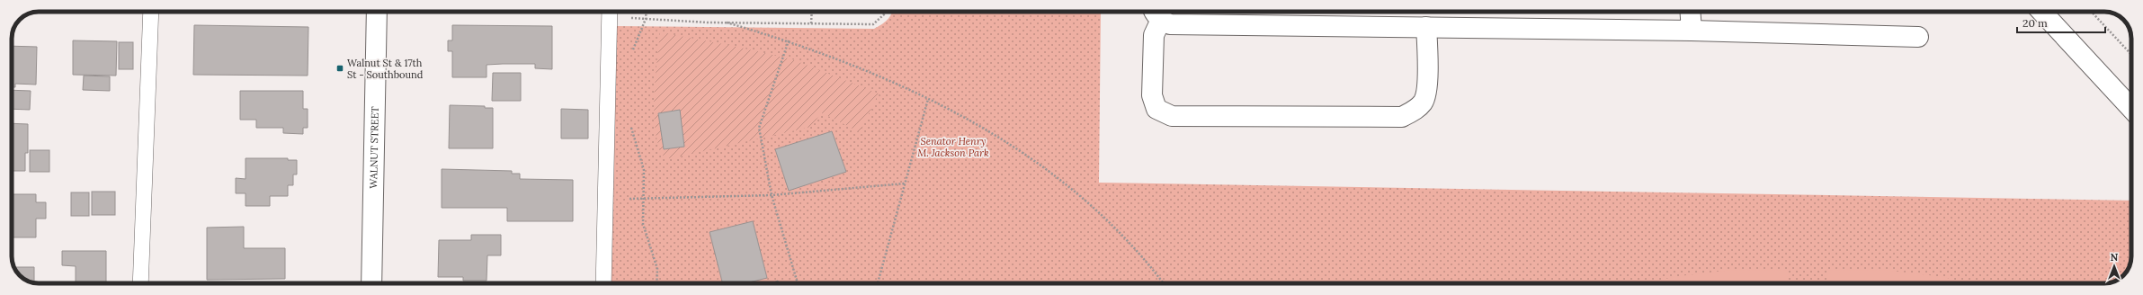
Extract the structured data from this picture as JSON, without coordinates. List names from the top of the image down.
{
  "streets": {
    "street": ["WALNUT STREET"]
  },
  "parks": ["Senator Henry M. Jackson Park"],
  "places": {
    "transit": ["Walnut St & 17th St - Southbound"]
  },
  "scale_bar": "20 m",
  "north": "top"
}
